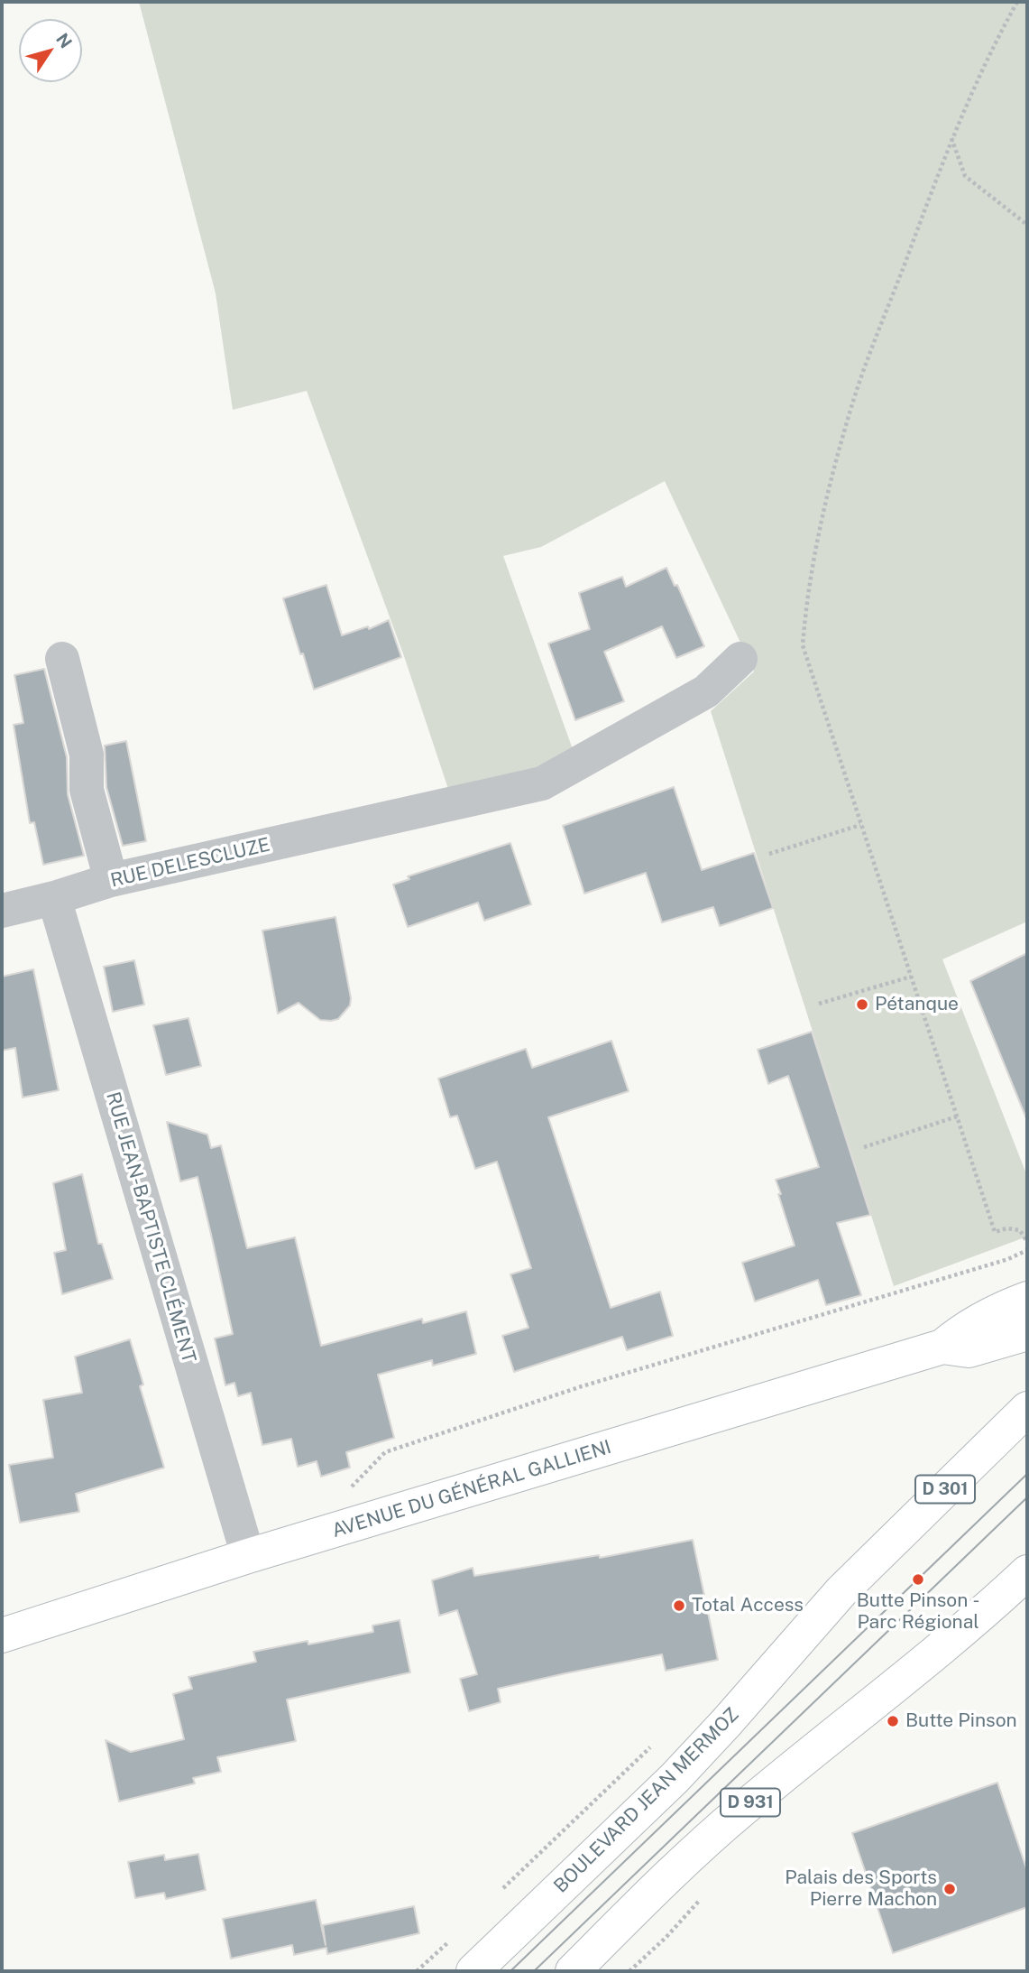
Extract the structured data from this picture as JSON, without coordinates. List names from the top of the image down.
{
  "streets": {
    "main road": [
      "AVENUE DU GÉNÉRAL GALLIENI",
      "D 301",
      "BOULEVARD JEAN MERMOZ",
      "D 931"
    ],
    "street": ["RUE DELESCLUZE", "RUE JEAN-BAPTISTE CLÉMENT"]
  },
  "crossings": [
    ["RUE DELESCLUZE", "RUE JEAN-BAPTISTE CLÉMENT"],
    ["RUE JEAN-BAPTISTE CLÉMENT", "AVENUE DU GÉNÉRAL GALLIENI"]
  ],
  "places": [
    "Pétanque",
    "Butte Pinson - Parc Régional",
    "Total Access",
    "Butte Pinson",
    "Palais des Sports Pierre Machon"
  ],
  "north": "top right"
}
